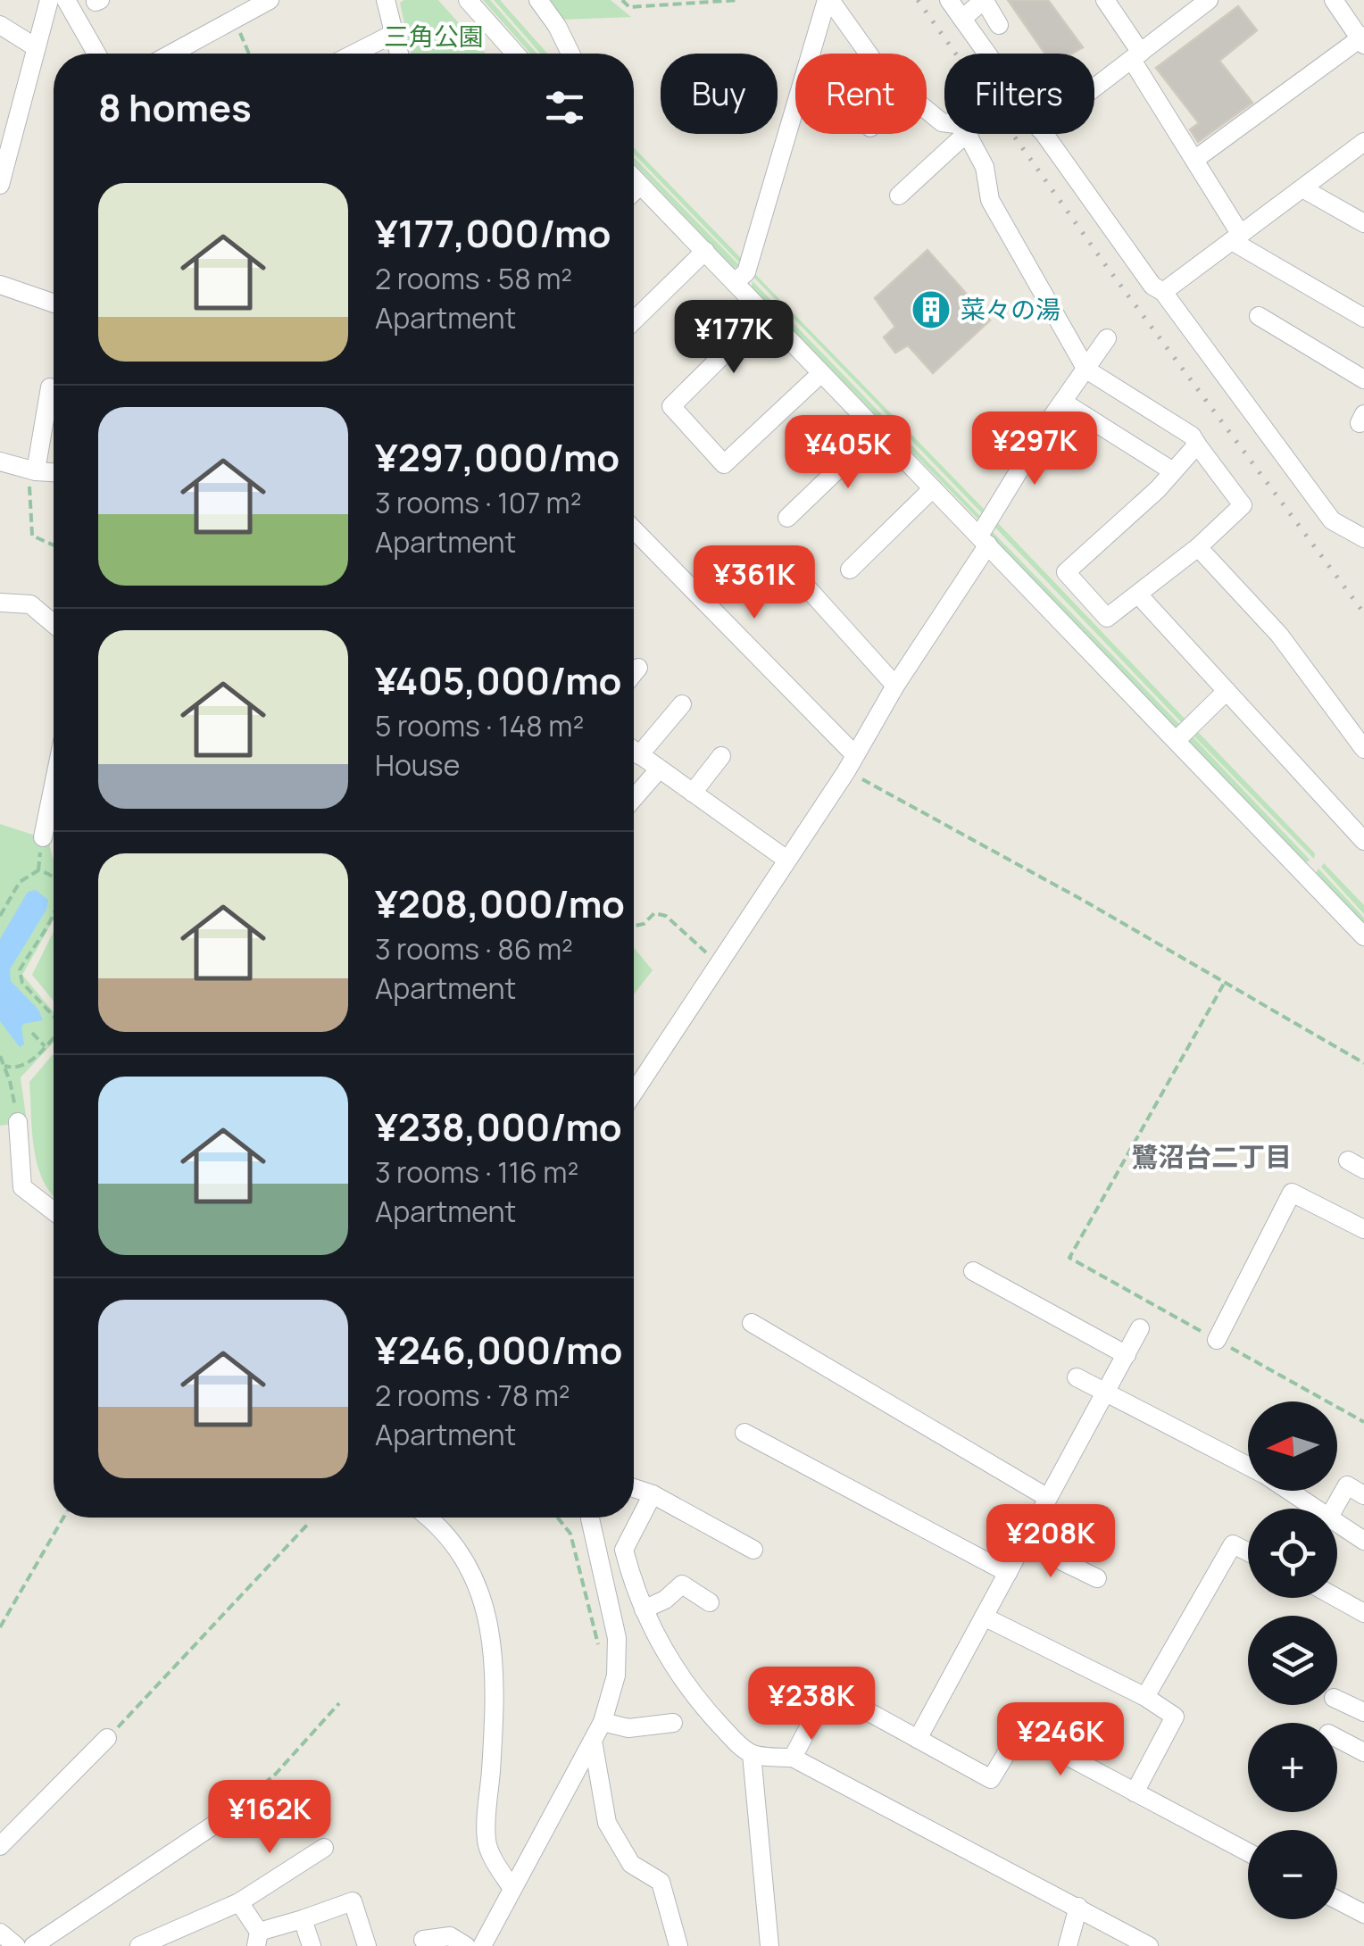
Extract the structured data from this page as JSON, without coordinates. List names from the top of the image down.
{
  "districts": ["鷺沼台二丁目"],
  "parks": ["三角公園"],
  "places": {
    "building": ["菜々の湯"]
  },
  "north": "left",
  "page": {
    "chip": ["Buy", "Rent", "Filters"],
    "heading": "8 homes",
    "list": [
      {
        "name": "¥177,000/mo",
        "note": "2 rooms · 58 m² · Apartment"
      },
      {
        "name": "¥297,000/mo",
        "note": "3 rooms · 107 m² · Apartment"
      },
      {
        "name": "¥405,000/mo",
        "note": "5 rooms · 148 m² · House"
      },
      {
        "name": "¥208,000/mo",
        "note": "3 rooms · 86 m² · Apartment"
      },
      {
        "name": "¥238,000/mo",
        "note": "3 rooms · 116 m² · Apartment"
      },
      {
        "name": "¥246,000/mo",
        "note": "2 rooms · 78 m² · Apartment"
      }
    ],
    "price": [
      "¥177K",
      "¥297K",
      "¥405K",
      "¥361K",
      "¥208K",
      "¥238K",
      "¥246K",
      "¥162K"
    ],
    "map_buttons": ["+", "−"]
  }
}
